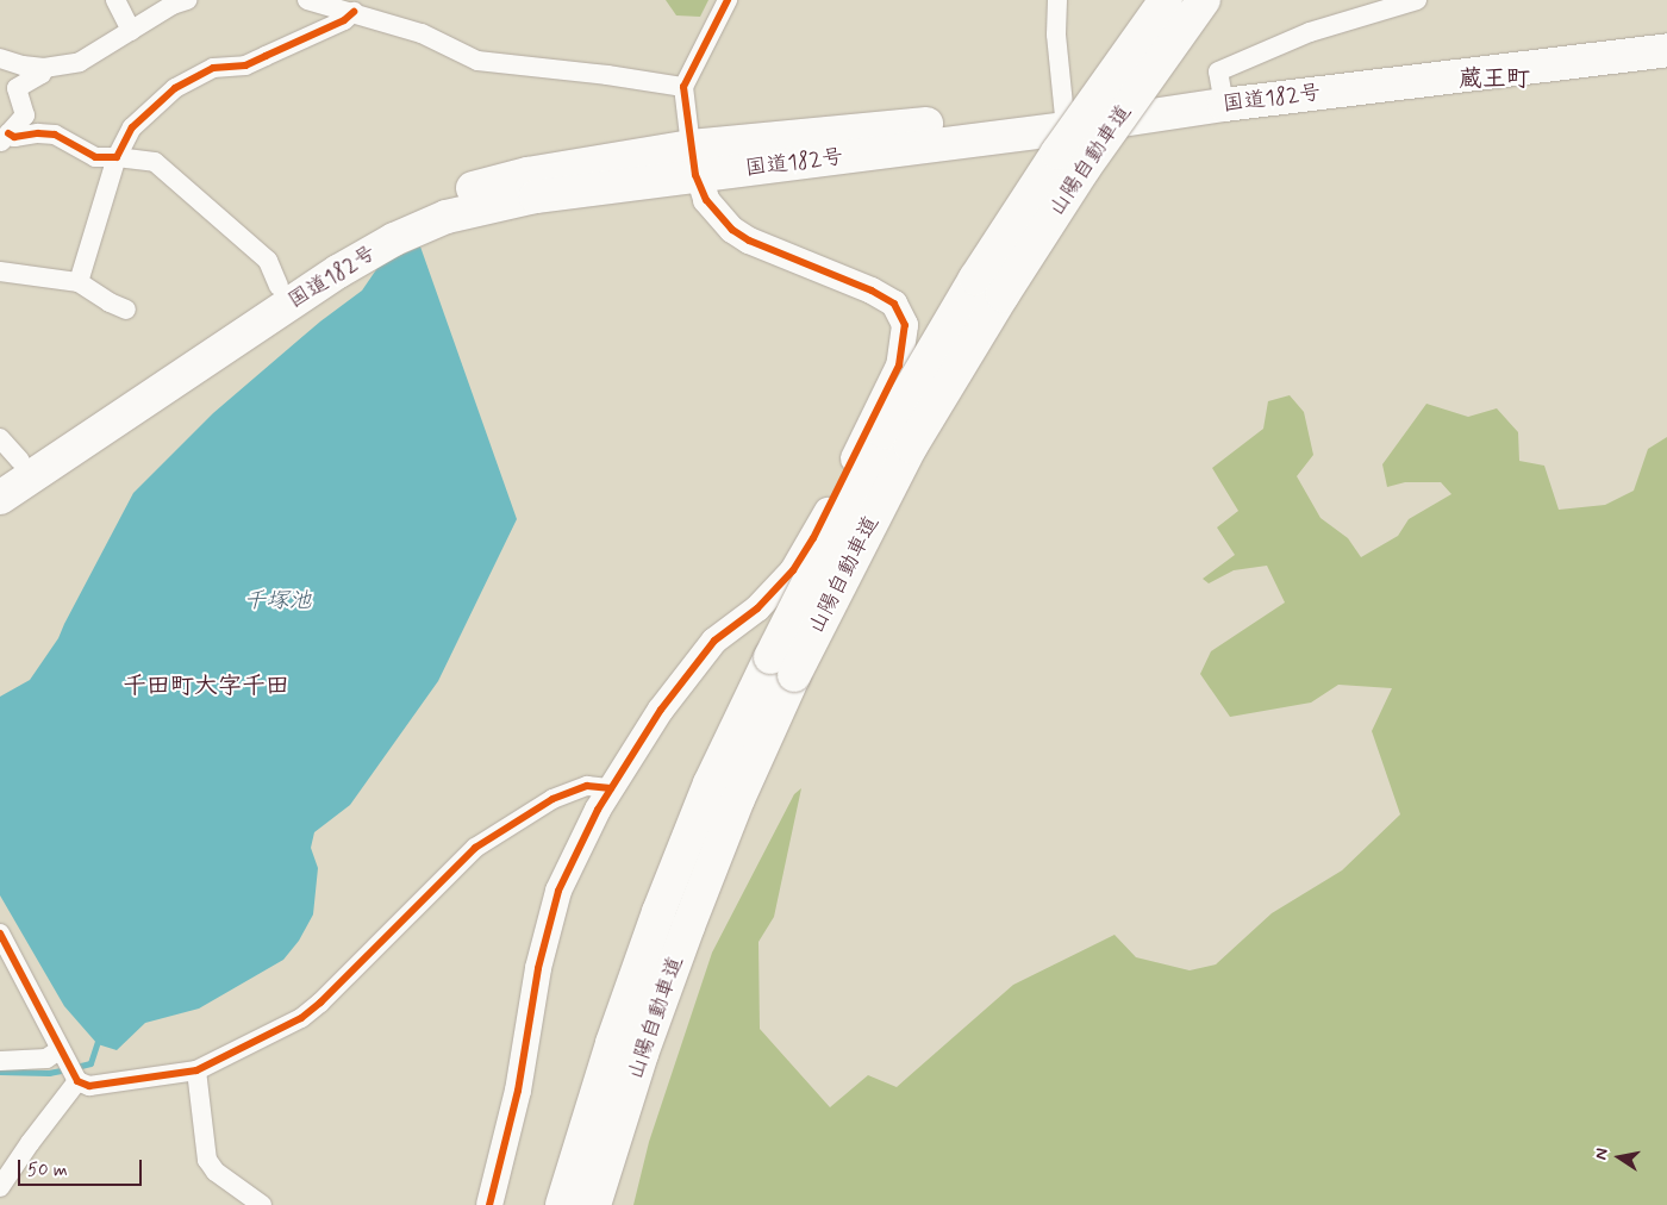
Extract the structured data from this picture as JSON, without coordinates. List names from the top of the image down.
{
  "streets": {
    "highway": ["国道182号", "山陽自動車道"]
  },
  "districts": ["蔵王町", "千田町大字千田"],
  "water": ["千塚池"],
  "scale_bar": "50 m",
  "north": "left"
}
